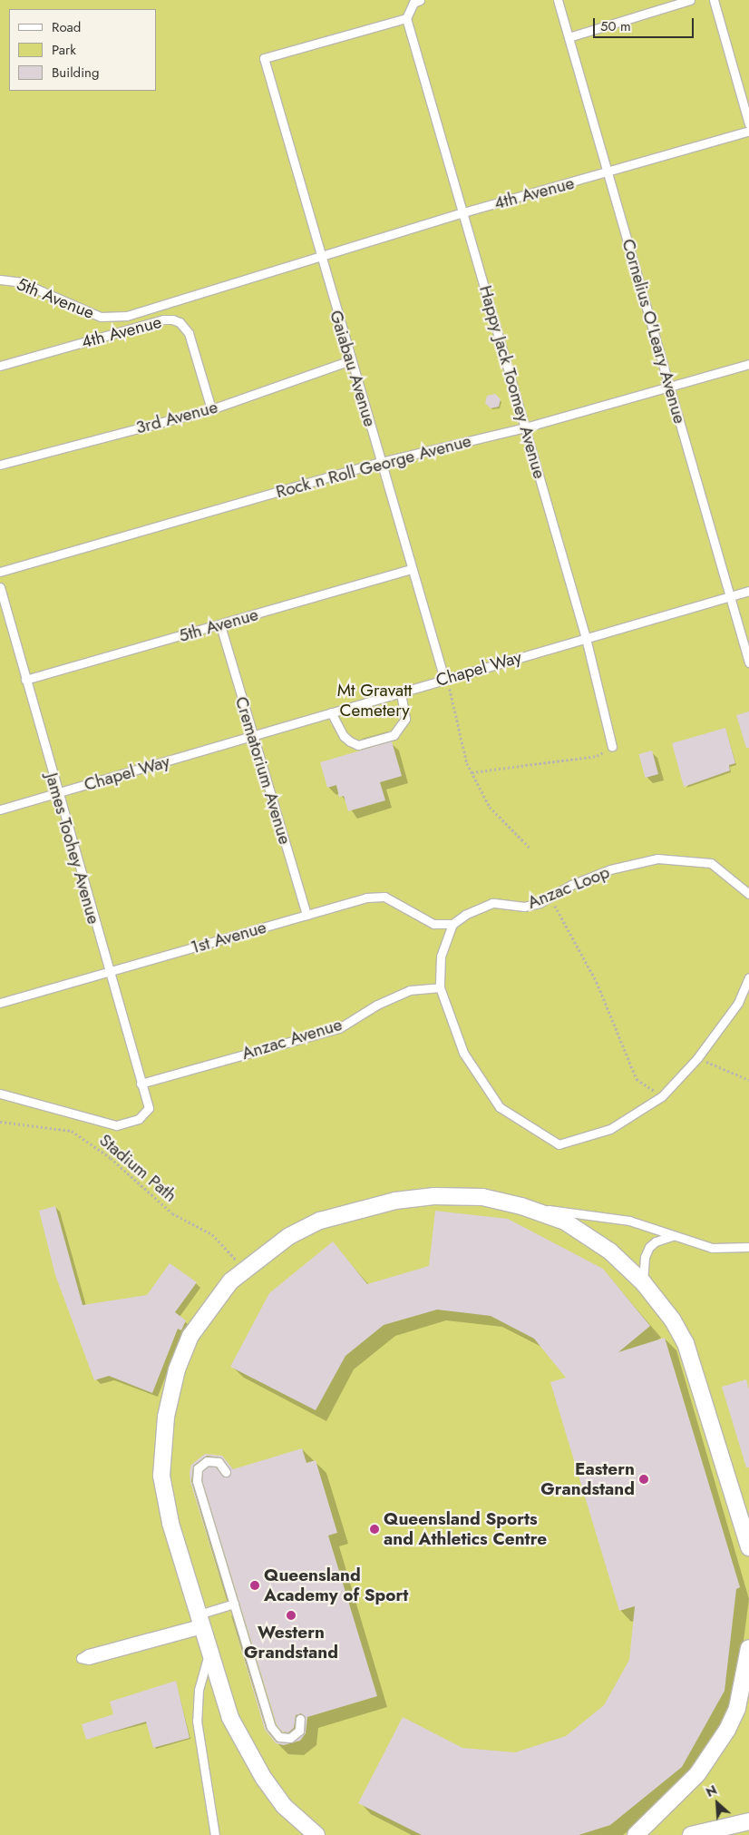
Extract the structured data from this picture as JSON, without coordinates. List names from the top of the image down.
{
  "streets": {
    "lane": [
      "4th Avenue",
      "5th Avenue",
      "Cornelius O'Leary Avenue",
      "Gaiabau Avenue",
      "Happy Jack Toomey Avenue",
      "3rd Avenue",
      "Rock n Roll George Avenue",
      "Chapel Way",
      "Crematorium Avenue",
      "James Toohey Avenue",
      "Anzac Loop",
      "1st Avenue",
      "Anzac Avenue"
    ],
    "path": ["Stadium Path"]
  },
  "crossings": [
    ["4th Avenue", "5th Avenue"],
    ["4th Avenue", "Cornelius O'Leary Avenue"],
    ["4th Avenue", "Gaiabau Avenue"],
    ["4th Avenue", "Happy Jack Toomey Avenue"],
    ["4th Avenue", "3rd Avenue"],
    ["5th Avenue", "Gaiabau Avenue"],
    ["5th Avenue", "Crematorium Avenue"],
    ["5th Avenue", "James Toohey Avenue"],
    ["Cornelius O'Leary Avenue", "Rock n Roll George Avenue"],
    ["Cornelius O'Leary Avenue", "Chapel Way"],
    ["Gaiabau Avenue", "Happy Jack Toomey Avenue"],
    ["Gaiabau Avenue", "3rd Avenue"],
    ["Gaiabau Avenue", "Rock n Roll George Avenue"],
    ["Gaiabau Avenue", "Chapel Way"],
    ["Happy Jack Toomey Avenue", "Rock n Roll George Avenue"],
    ["Happy Jack Toomey Avenue", "Chapel Way"],
    ["Chapel Way", "Crematorium Avenue"],
    ["Chapel Way", "James Toohey Avenue"],
    ["Crematorium Avenue", "1st Avenue"],
    ["James Toohey Avenue", "1st Avenue"],
    ["James Toohey Avenue", "Anzac Avenue"],
    ["Anzac Loop", "1st Avenue"]
  ],
  "parks": ["Mt Gravatt Cemetery"],
  "places": [
    "Eastern Grandstand",
    "Queensland Sports and Athletics Centre",
    "Queensland Academy of Sport",
    "Western Grandstand"
  ],
  "legend": ["Road", "Park", "Building"],
  "scale_bar": "50 m",
  "north": "top left"
}
